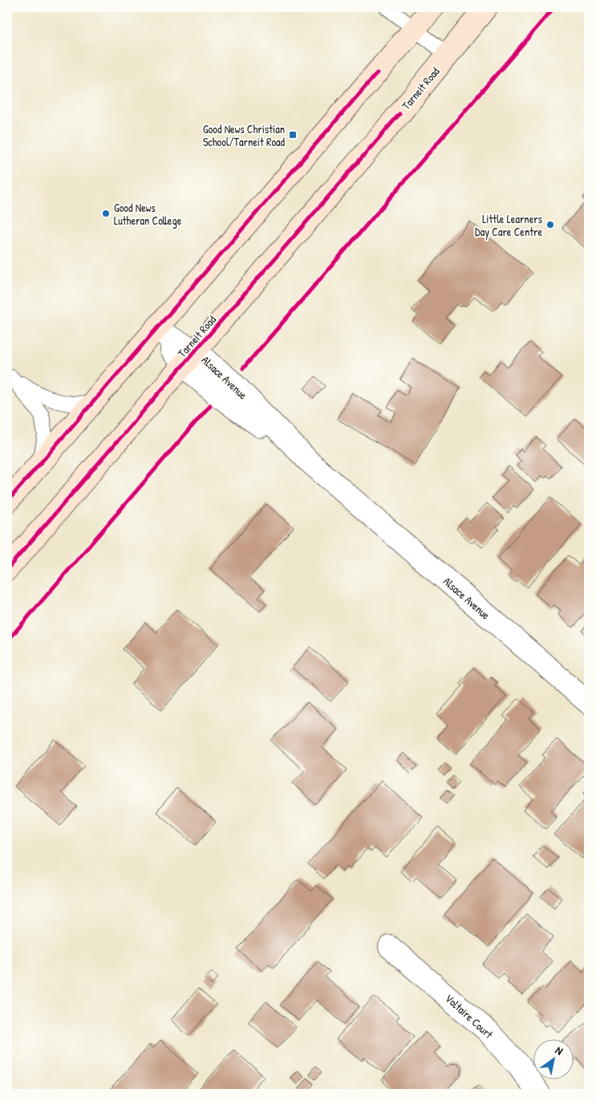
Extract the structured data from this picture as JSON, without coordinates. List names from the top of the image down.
{
  "streets": {
    "main road": ["Tarneit Road"],
    "street": ["Alsace Avenue", "Voltaire Court"]
  },
  "crossings": [
    ["Tarneit Road", "Alsace Avenue"]
  ],
  "places": {
    "transit": ["Good News Christian School/Tarneit Road"],
    "other": ["Good News Lutheran College", "Little Learners Day Care Centre"]
  },
  "north": "top right"
}
